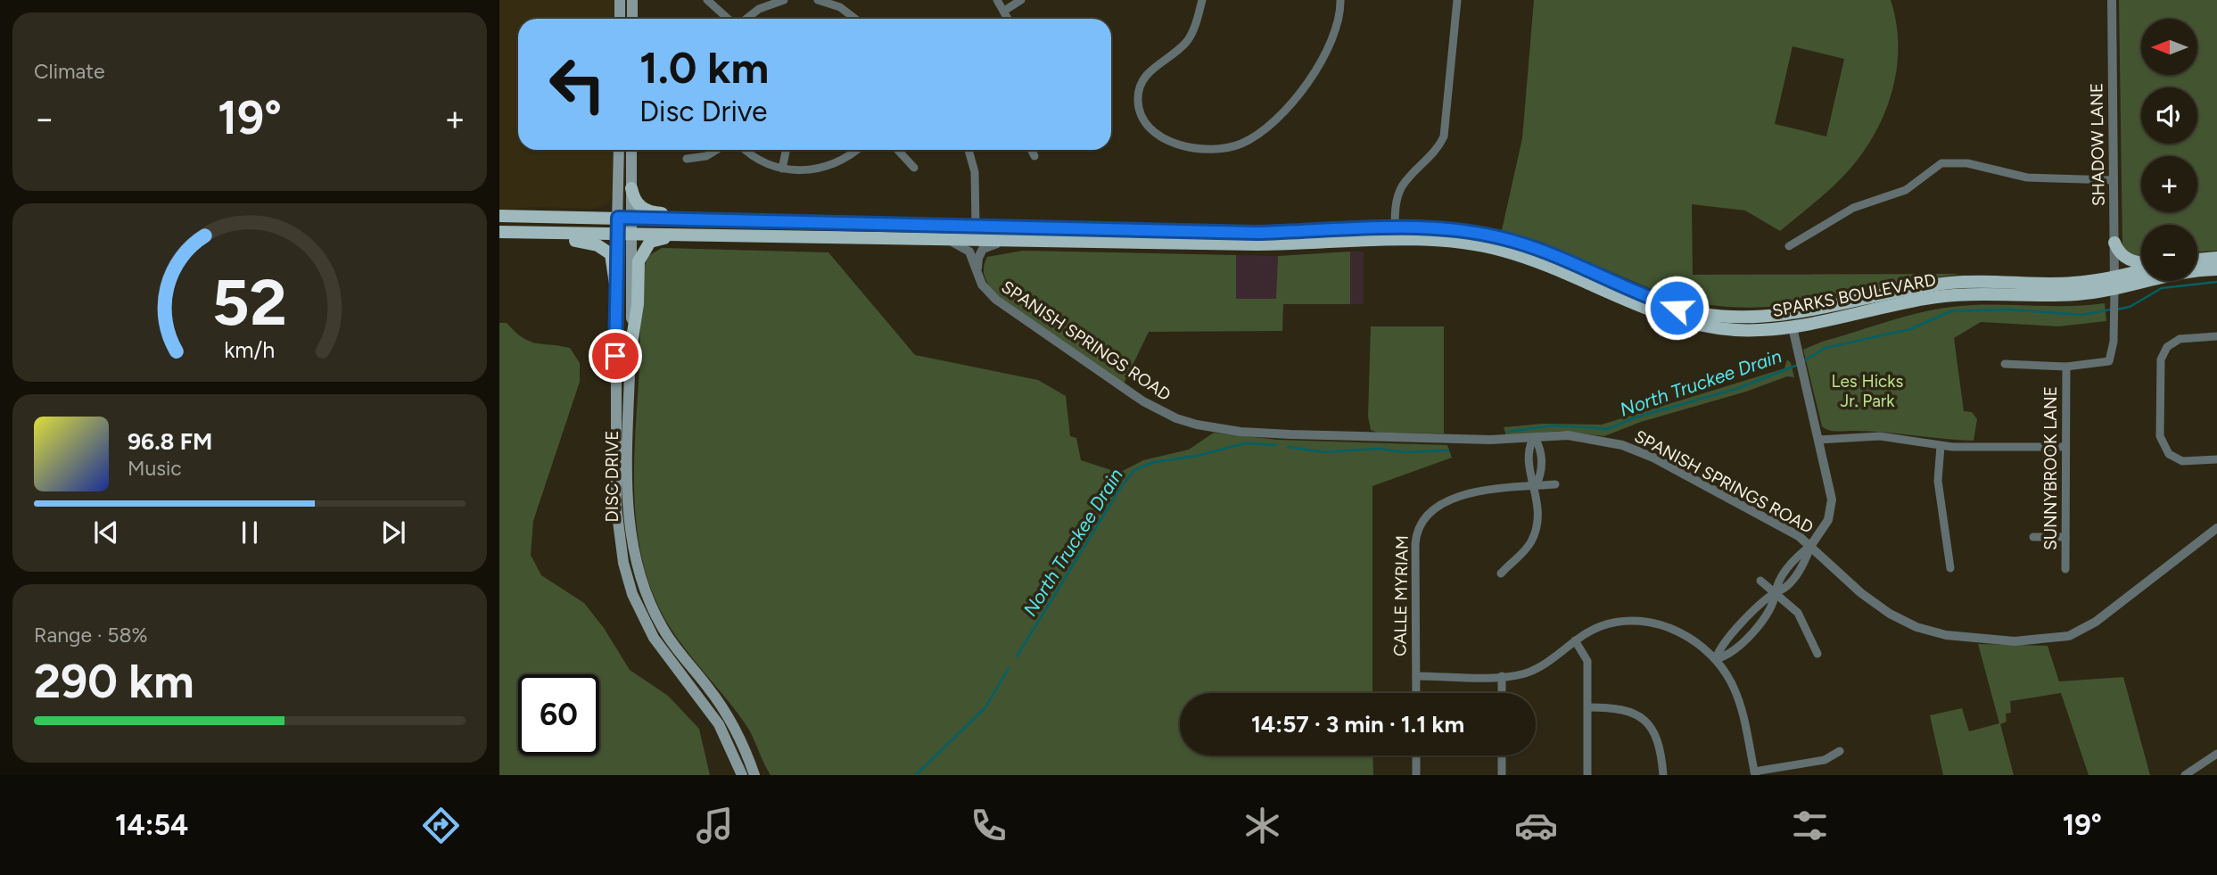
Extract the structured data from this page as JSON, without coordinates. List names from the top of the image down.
{
  "streets": {
    "main road": ["SPARKS BOULEVARD", "DISC DRIVE"],
    "street": [
      "SHADOW LANE",
      "SPANISH SPRINGS ROAD",
      "SUNNYBROOK LANE",
      "CALLE MYRIAM"
    ]
  },
  "crossings": [
    ["SHADOW LANE", "SPARKS BOULEVARD"],
    ["SPARKS BOULEVARD", "SPANISH SPRINGS ROAD"],
    ["SPARKS BOULEVARD", "DISC DRIVE"]
  ],
  "water": ["North Truckee Drain"],
  "parks": ["Les Hicks Jr. Park"],
  "north": "left",
  "page": {
    "tile": [
      "Climate",
      ["Range · 58%", "290 km"]
    ],
    "map_buttons": ["+", "−"],
    "turn": ["1.0 km", "Disc Drive"],
    "heat": ["−", "19°", "+"],
    "song": ["96.8 FM", "Music"],
    "limit": "60",
    "trip": "14:57 · 3 min · 1.1 km",
    "tabs": ["14:54", "19°"],
    "gauge": ["52", "km/h"]
  }
}
